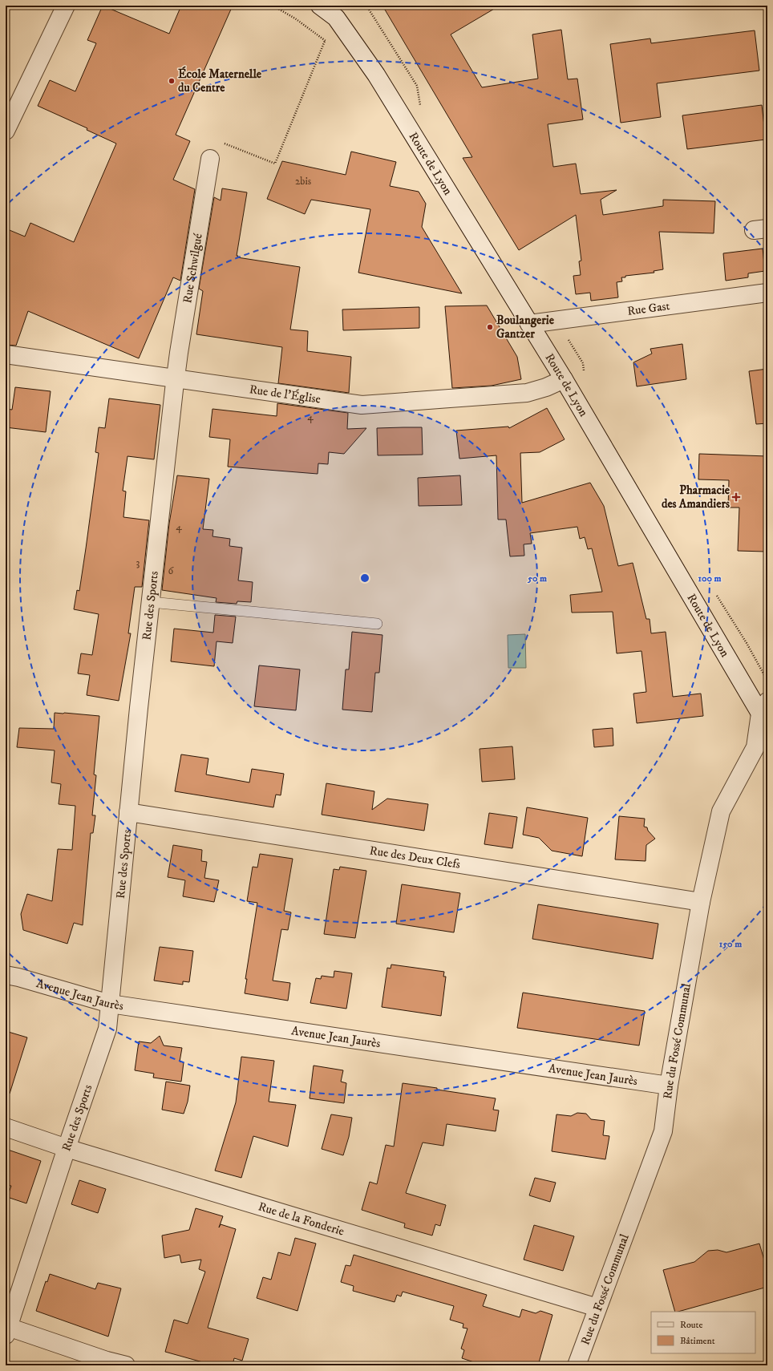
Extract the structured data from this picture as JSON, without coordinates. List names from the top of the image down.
{
  "streets": {
    "street": [
      "Route de Lyon",
      "Rue Schwilgué",
      "Rue Gast",
      "Rue de l'Église",
      "Rue des Sports",
      "Rue des Deux Clefs",
      "Avenue Jean Jaurès",
      "Rue du Fossé Communal",
      "Rue de la Fonderie"
    ]
  },
  "crossings": [
    ["Route de Lyon", "Rue Gast"],
    ["Route de Lyon", "Rue de l'Église"],
    ["Route de Lyon", "Rue du Fossé Communal"],
    ["Rue Schwilgué", "Rue de l'Église"],
    ["Rue Schwilgué", "Rue des Sports"],
    ["Rue de l'Église", "Rue des Sports"],
    ["Rue des Sports", "Rue des Deux Clefs"],
    ["Rue des Sports", "Avenue Jean Jaurès"],
    ["Rue des Sports", "Rue de la Fonderie"],
    ["Rue des Deux Clefs", "Rue du Fossé Communal"],
    ["Avenue Jean Jaurès", "Rue du Fossé Communal"],
    ["Rue du Fossé Communal", "Rue de la Fonderie"]
  ],
  "places": {
    "other": ["École Maternelle du Centre", "Boulangerie Gantzer"],
    "health": ["Pharmacie des Amandiers"]
  },
  "house_numbers": [
    "2bis",
    "4",
    "4",
    "3",
    "6"
  ],
  "legend": ["Route", "Bâtiment"],
  "rings": ["50 m", "100 m", "150 m"]
}
